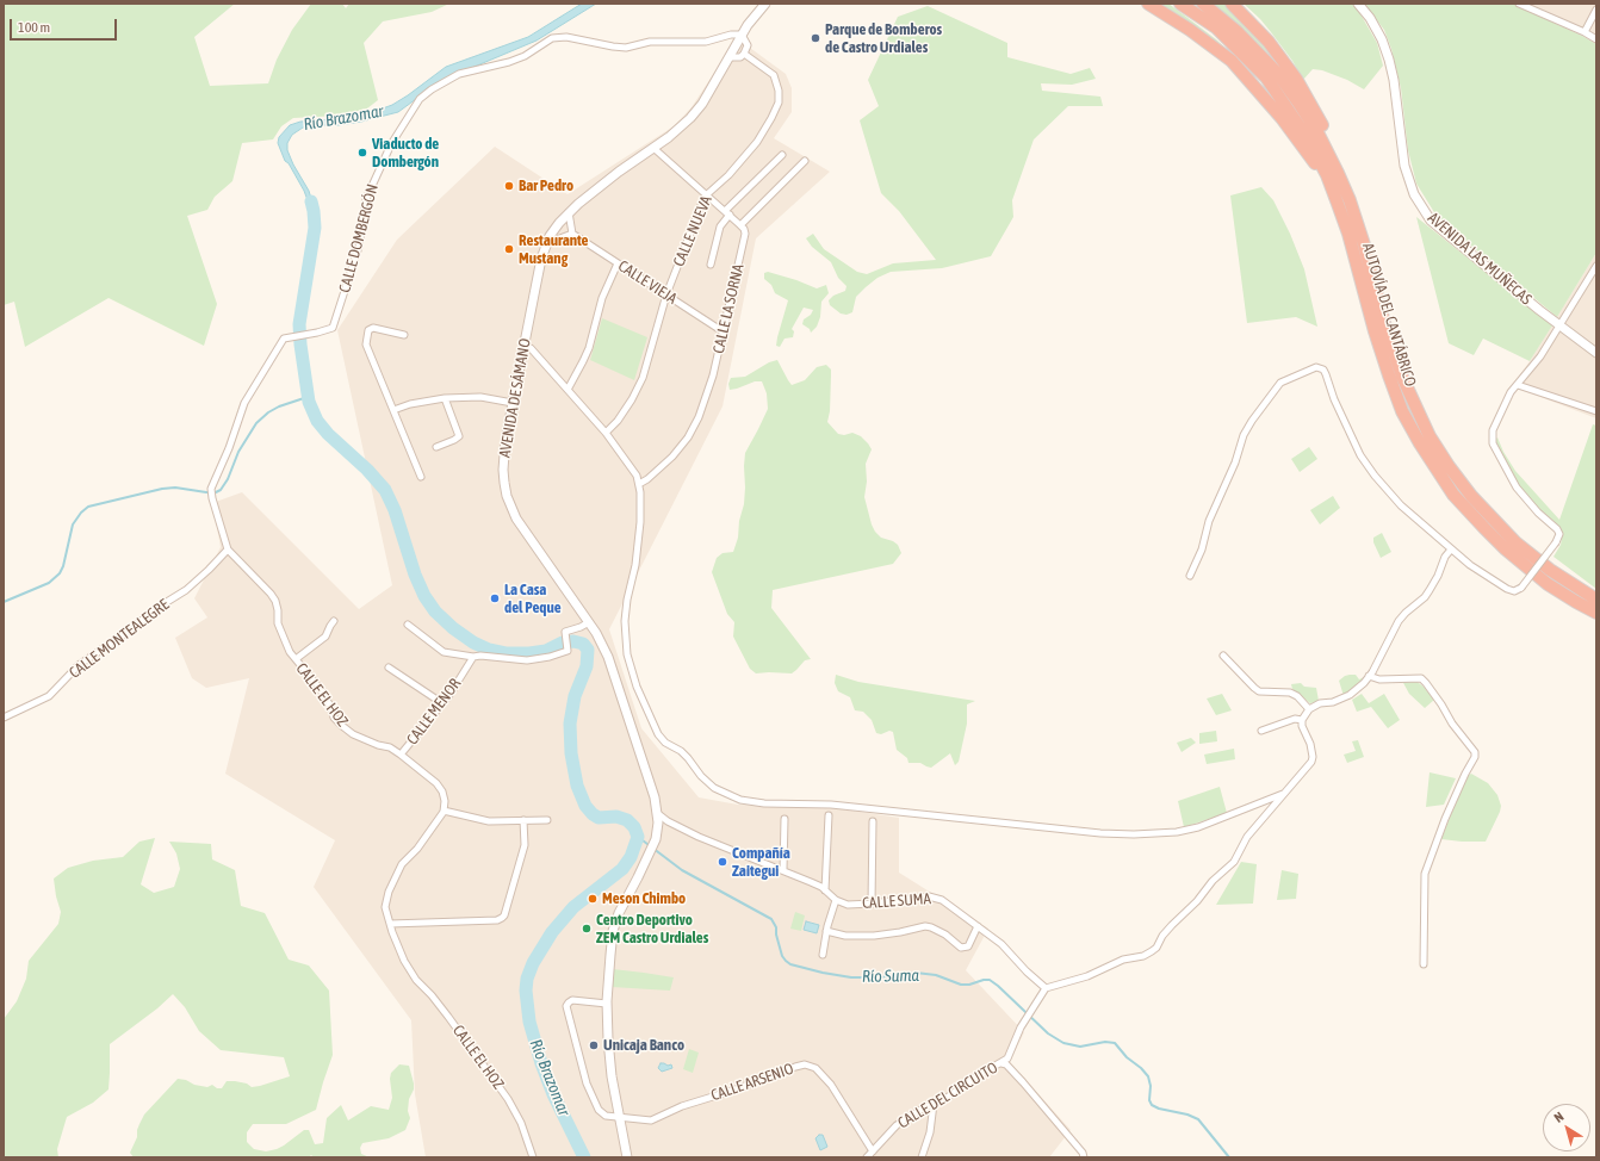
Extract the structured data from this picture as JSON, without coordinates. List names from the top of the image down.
{
  "streets": {
    "highway": ["AUTOVÍA DEL CANTÁBRICO"],
    "street": [
      "CALLE NUEVA",
      "CALLE DOMBERGÓN",
      "AVENIDA LAS MUÑECAS",
      "CALLE VIEJA",
      "CALLE LA SORNA",
      "AVENIDA DE SÁMANO",
      "CALLE MONTEALEGRE",
      "CALLE EL HOZ",
      "CALLE MENOR",
      "CALLE SUMA",
      "CALLE ARSENIO",
      "CALLE DEL CIRCUITO"
    ]
  },
  "crossings": [
    ["CALLE NUEVA", "CALLE VIEJA"],
    ["CALLE DOMBERGÓN", "AVENIDA DE SÁMANO"],
    ["CALLE DOMBERGÓN", "CALLE EL HOZ"],
    ["CALLE VIEJA", "CALLE LA SORNA"],
    ["AVENIDA DE SÁMANO", "CALLE ARSENIO"],
    ["CALLE MONTEALEGRE", "CALLE EL HOZ"],
    ["CALLE EL HOZ", "CALLE MENOR"],
    ["CALLE ARSENIO", "CALLE DEL CIRCUITO"]
  ],
  "water": ["Río Brazomar", "Río Suma"],
  "places": [
    "Parque de Bomberos de Castro Urdiales",
    "Viaducto de Dombergón",
    "Bar Pedro",
    "Restaurante Mustang",
    "La Casa del Peque",
    "Compañía Zaitegui",
    "Meson Chimbo",
    "Centro Deportivo ZEM Castro Urdiales",
    "Unicaja Banco"
  ],
  "scale_bar": "100 m",
  "north": "top left"
}
